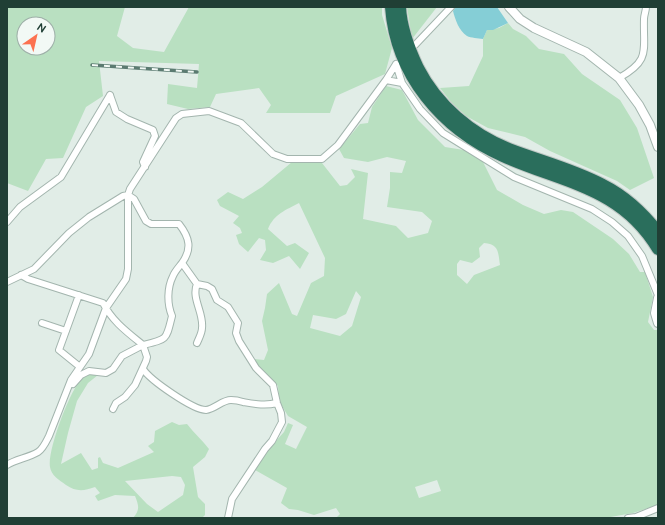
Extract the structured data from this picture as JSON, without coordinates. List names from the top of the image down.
{
  "north": "top right"
}
